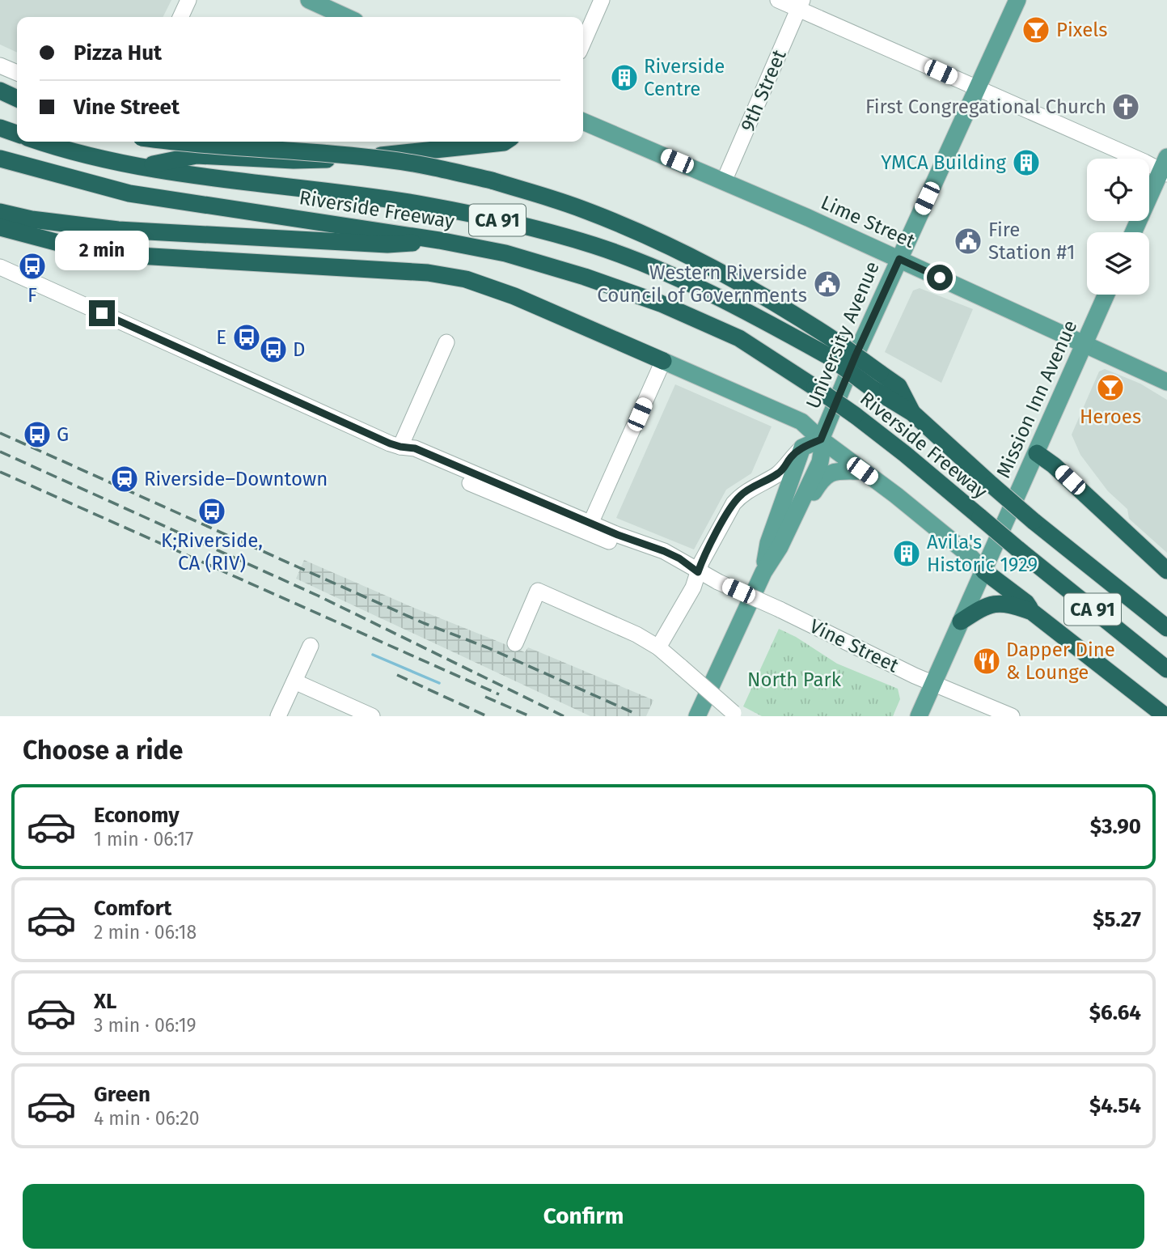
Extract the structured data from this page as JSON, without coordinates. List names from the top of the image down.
{
  "streets": {
    "highway": ["Riverside Freeway", "CA 91"],
    "main road": ["Lime Street", "University Avenue", "Mission Inn Avenue"],
    "street": ["9th Street", "Vine Street"]
  },
  "crossings": [
    ["9th Street", "Lime Street"],
    ["Lime Street", "University Avenue"],
    ["Lime Street", "Mission Inn Avenue"],
    ["Mission Inn Avenue", "Vine Street"]
  ],
  "parks": ["North Park"],
  "places": {
    "bar": ["Pixels", "Heroes"],
    "building": ["Riverside Centre", "YMCA Building", "Avila's Historic 1929"],
    "church": ["First Congregational Church"],
    "public building": ["Fire Station #1", "Western Riverside Council of Governments"],
    "bus stop": [
      "F",
      "E",
      "D",
      "G",
      "K;Riverside, CA (RIV)"
    ],
    "station": ["Riverside–Downtown"],
    "restaurant": ["Dapper Dine & Lounge"]
  },
  "page": {
    "banner": ["Pizza Hut", "Vine Street"],
    "bubble": "2 min",
    "heading": "Choose a ride",
    "list": [
      {
        "name": "Economy",
        "note": "1 min · 06:17",
        "value": "$3.90"
      },
      {
        "name": "Comfort",
        "note": "2 min · 06:18",
        "value": "$5.27"
      },
      {
        "name": "XL",
        "note": "3 min · 06:19",
        "value": "$6.64"
      },
      {
        "name": "Green",
        "note": "4 min · 06:20",
        "value": "$4.54"
      }
    ],
    "buttons": "Confirm"
  }
}
